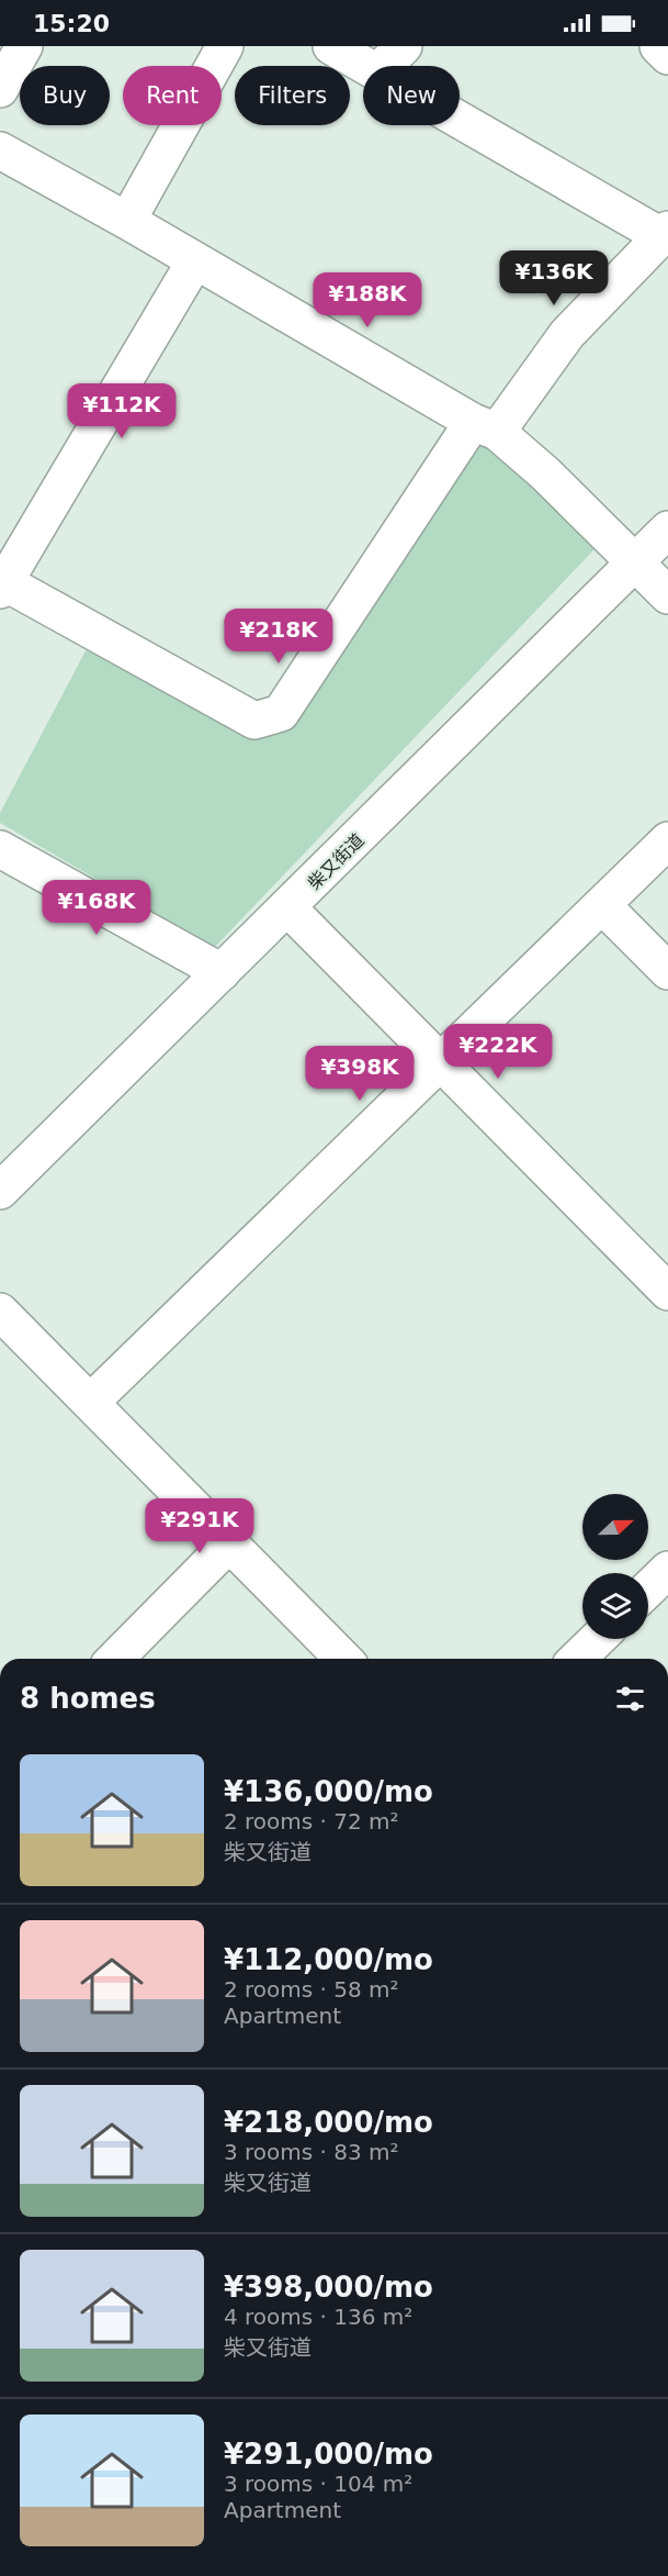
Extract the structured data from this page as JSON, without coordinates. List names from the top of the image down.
{
  "streets": {
    "street": ["柴又街道"]
  },
  "north": "right",
  "page": {
    "status": "15:20",
    "chip": [
      "Buy",
      "Rent",
      "Filters",
      "New"
    ],
    "price": [
      "¥136K",
      "¥188K",
      "¥112K",
      "¥218K",
      "¥168K",
      "¥222K",
      "¥398K",
      "¥291K"
    ],
    "heading": "8 homes",
    "list": [
      {
        "name": "¥136,000/mo",
        "note": "2 rooms · 72 m² · 柴又街道"
      },
      {
        "name": "¥112,000/mo",
        "note": "2 rooms · 58 m² · Apartment"
      },
      {
        "name": "¥218,000/mo",
        "note": "3 rooms · 83 m² · 柴又街道"
      },
      {
        "name": "¥398,000/mo",
        "note": "4 rooms · 136 m² · 柴又街道"
      },
      {
        "name": "¥291,000/mo",
        "note": "3 rooms · 104 m² · Apartment"
      }
    ]
  }
}
